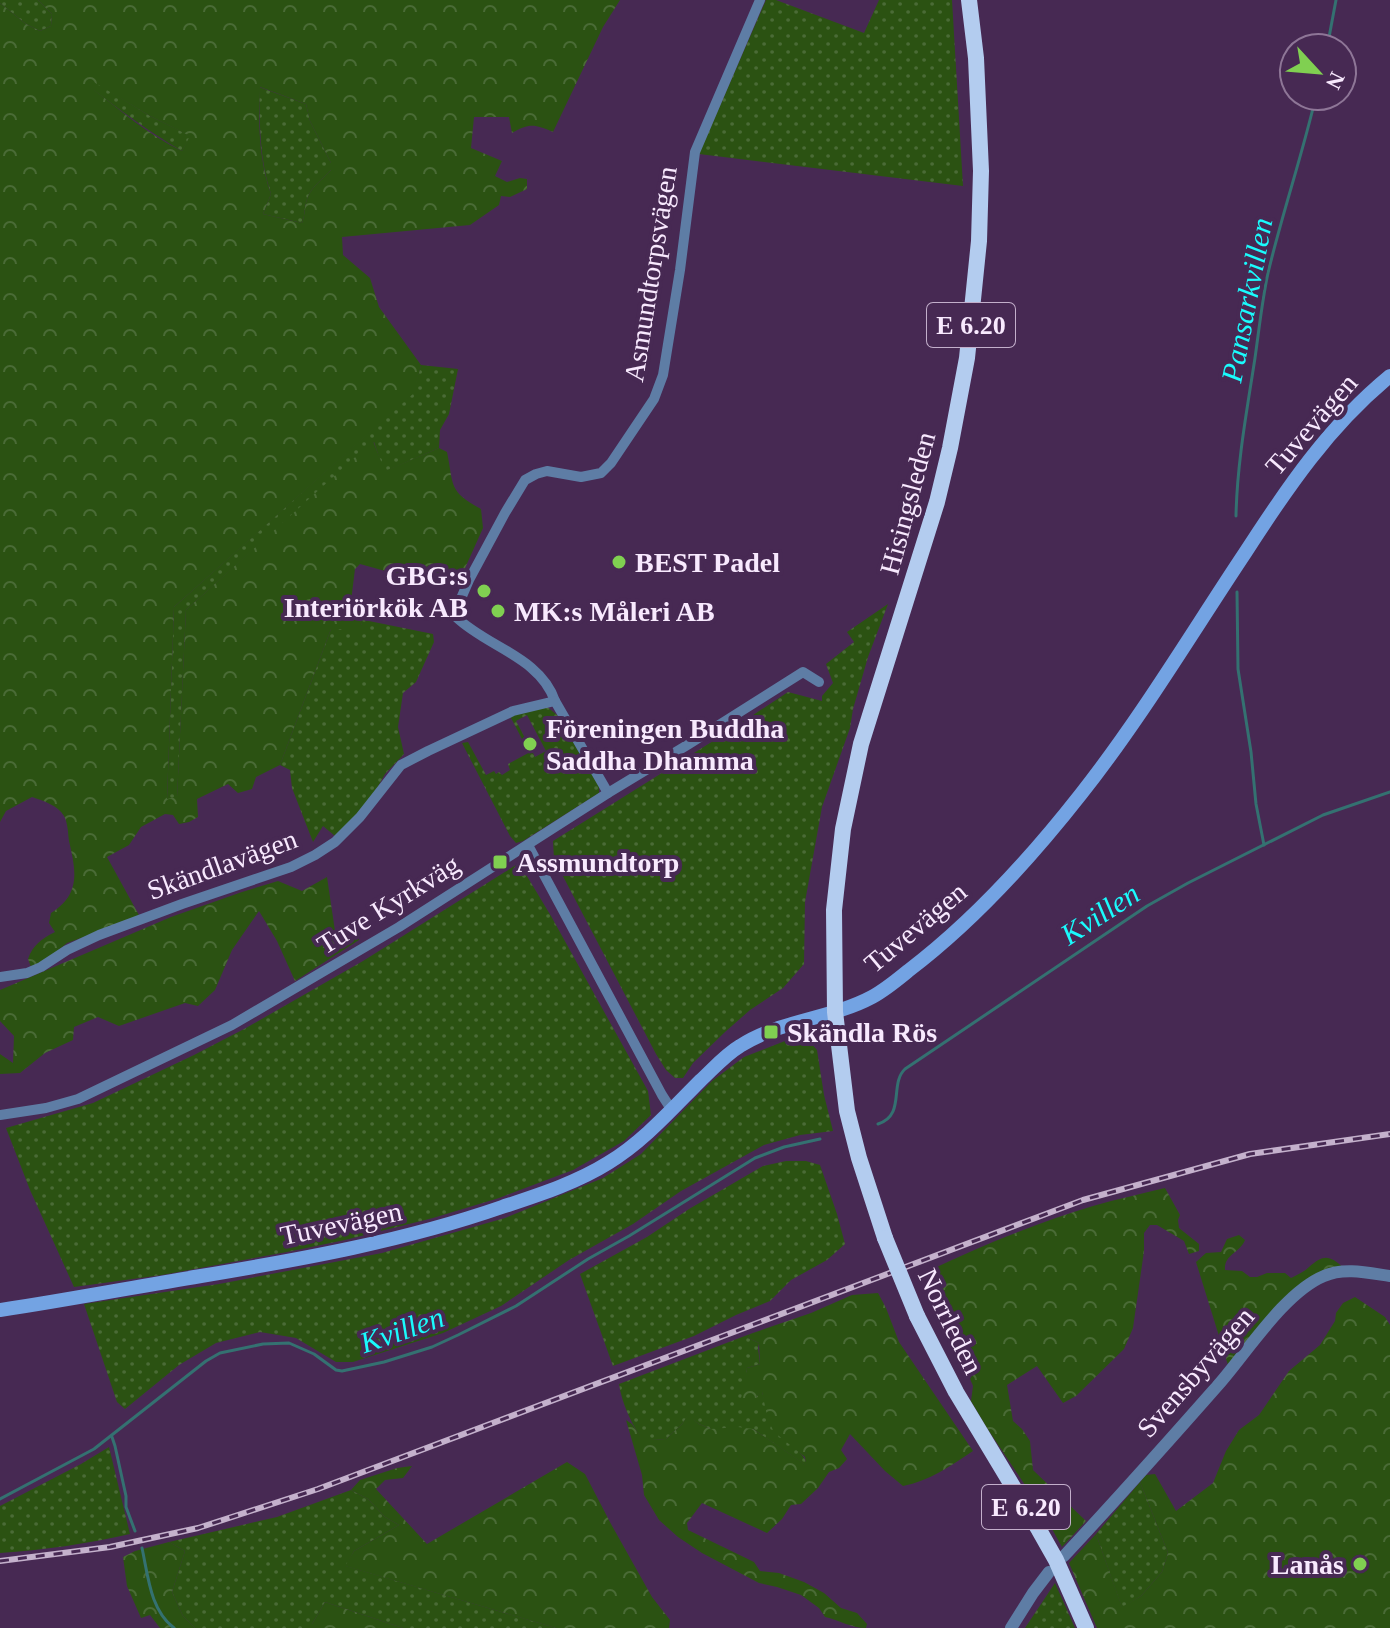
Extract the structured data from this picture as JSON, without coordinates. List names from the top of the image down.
{
  "streets": {
    "highway": ["E 6.20", "Hisingsleden", "Norrleden"],
    "main road": ["Tuvevägen"],
    "street": [
      "Asmundtorpsvägen",
      "Skändlavägen",
      "Tuve Kyrkväg",
      "Svensbyvägen"
    ]
  },
  "crossings": [
    ["Asmundtorpsvägen", "Skändlavägen"],
    ["Tuvevägen", "Hisingsleden"],
    ["Tuvevägen", "Norrleden"],
    ["Hisingsleden", "Norrleden"]
  ],
  "water": ["Pansarkvillen", "Kvillen"],
  "places": {
    "other": [
      "BEST Padel",
      "GBG:s Interiörkök AB",
      "MK:s Måleri AB",
      "Föreningen Buddha Saddha Dhamma",
      "Lanås"
    ],
    "transit": ["Assmundtorp", "Skändla Rös"]
  },
  "north": "bottom right"
}
